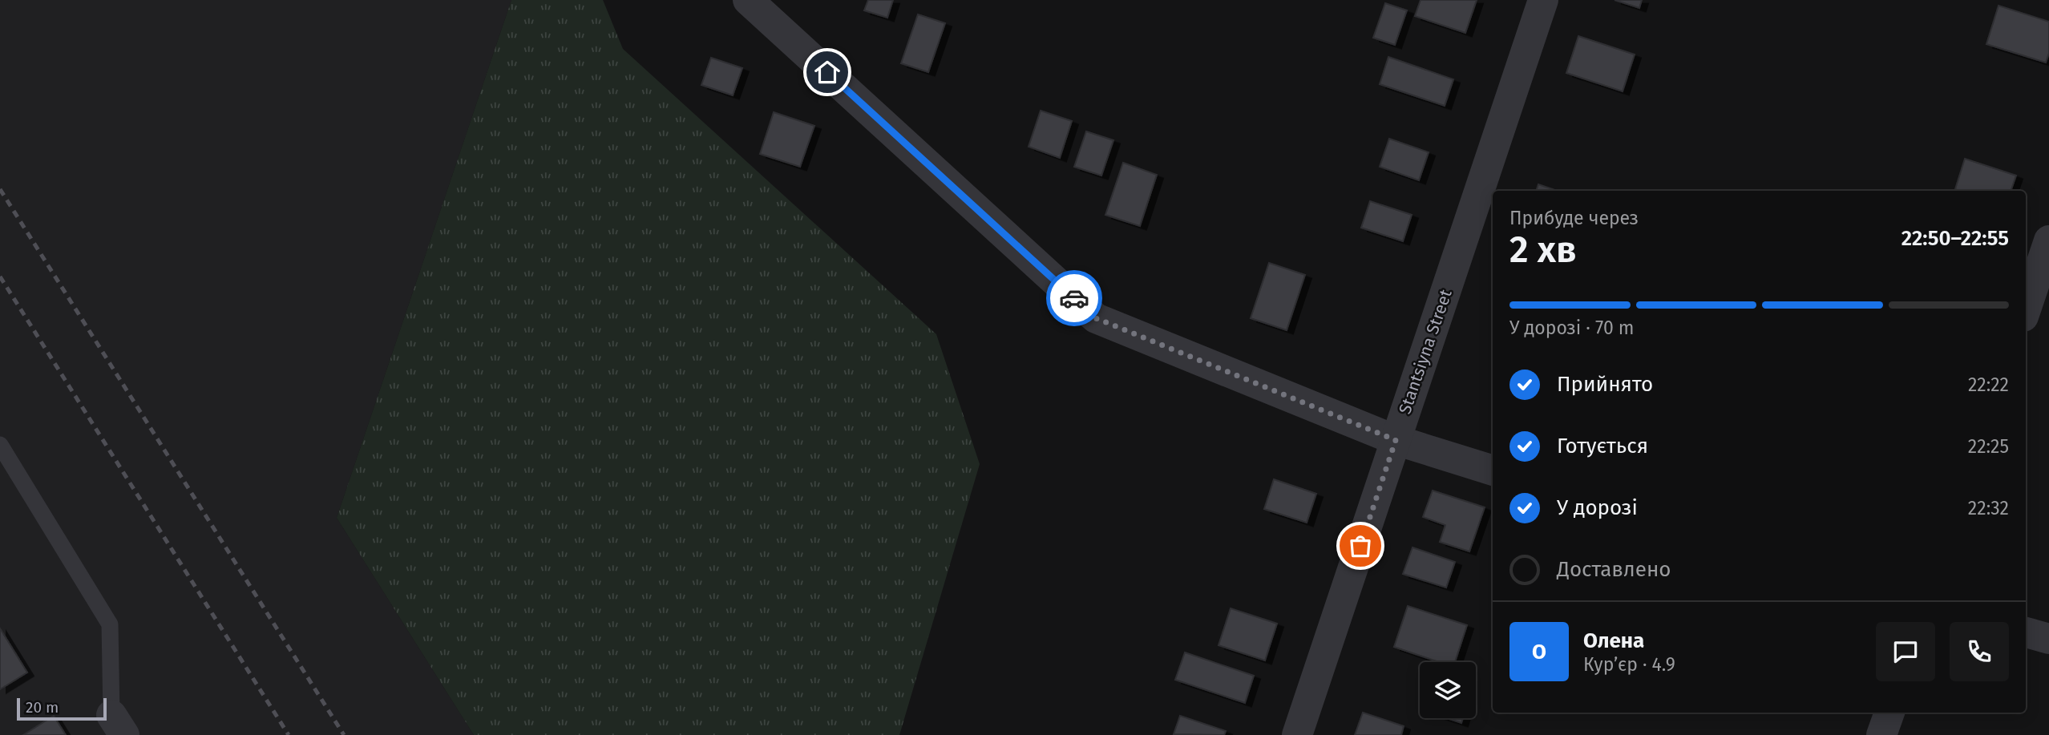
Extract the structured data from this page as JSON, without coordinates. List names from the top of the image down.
{
  "streets": {
    "street": ["Stantsiyna Street"]
  },
  "scale_bar": "20 m",
  "page": {
    "heading": ["2 хв", "Прибуде через", "22:50–22:55"],
    "panel": ["Олена", "Кур’єр · 4.9"],
    "bar": "У дорозі · 70 m",
    "list": [
      ["Прийнято", "22:22"],
      ["Готується", "22:25"],
      ["У дорозі", "22:32"],
      "Доставлено"
    ],
    "round": "О",
    "scale": "20 m"
  }
}
